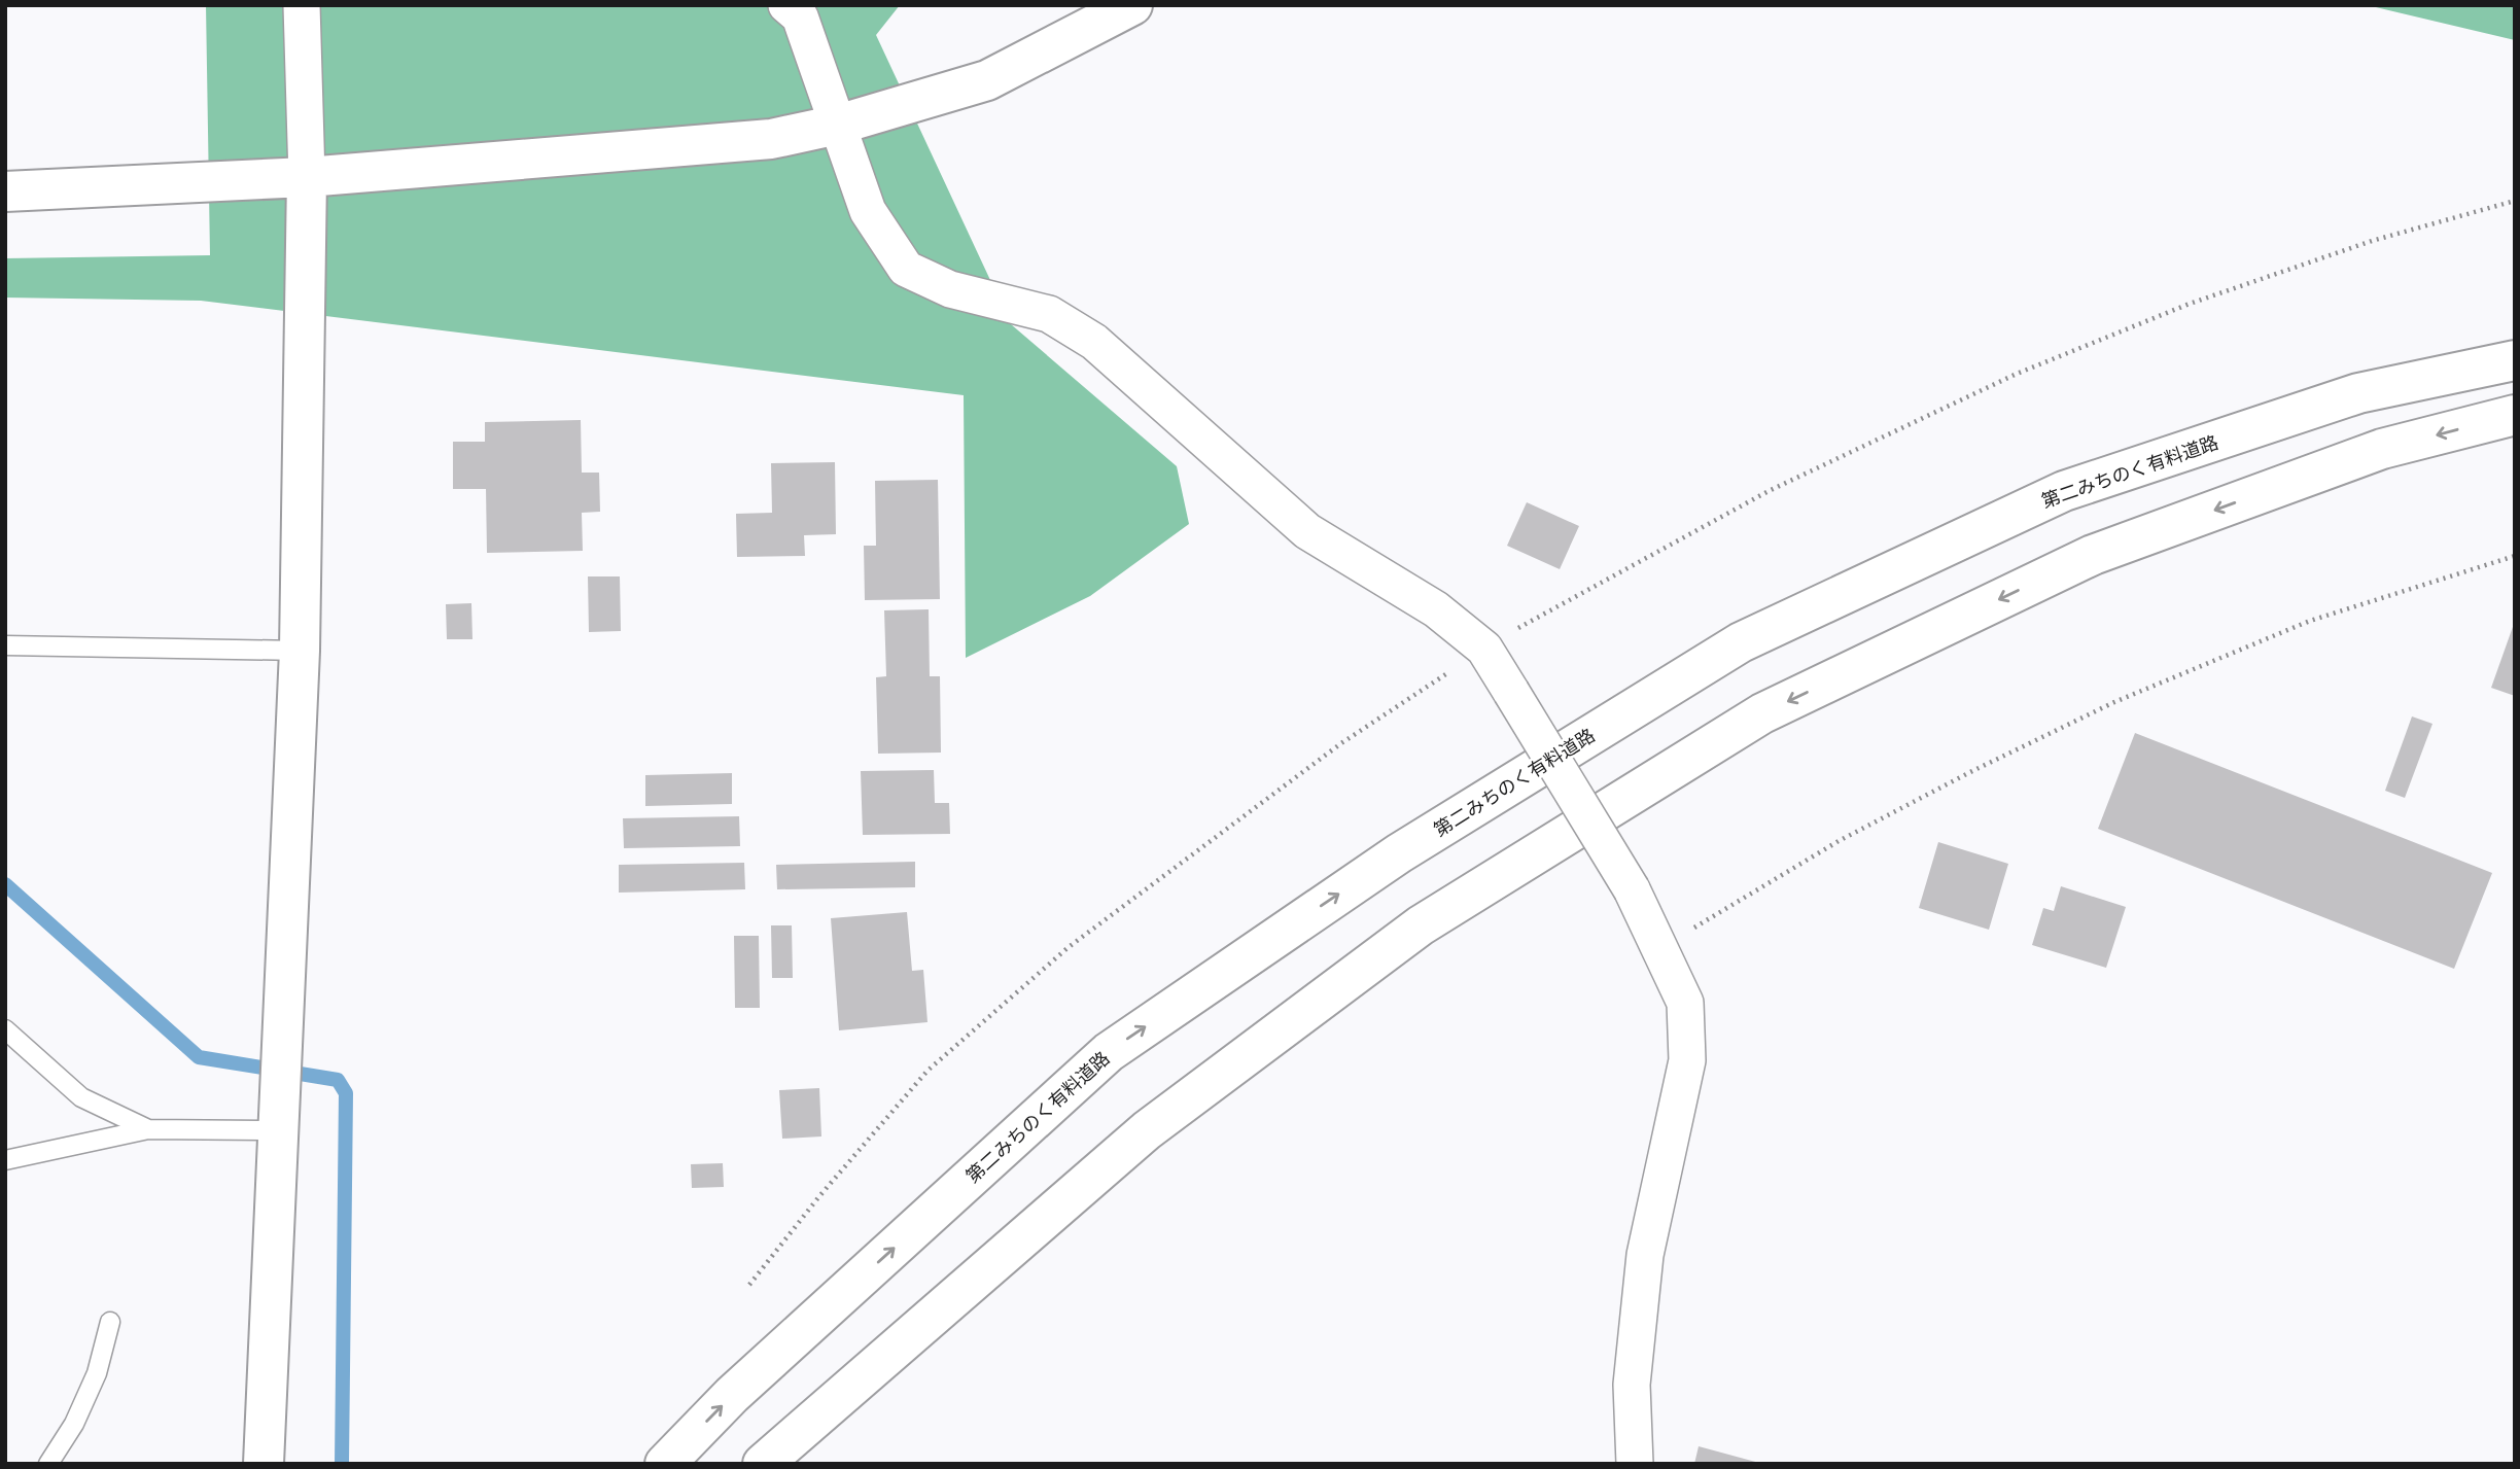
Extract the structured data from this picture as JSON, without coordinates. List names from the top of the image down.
{
  "streets": {
    "main road": ["第二みちのく有料道路"]
  }
}
